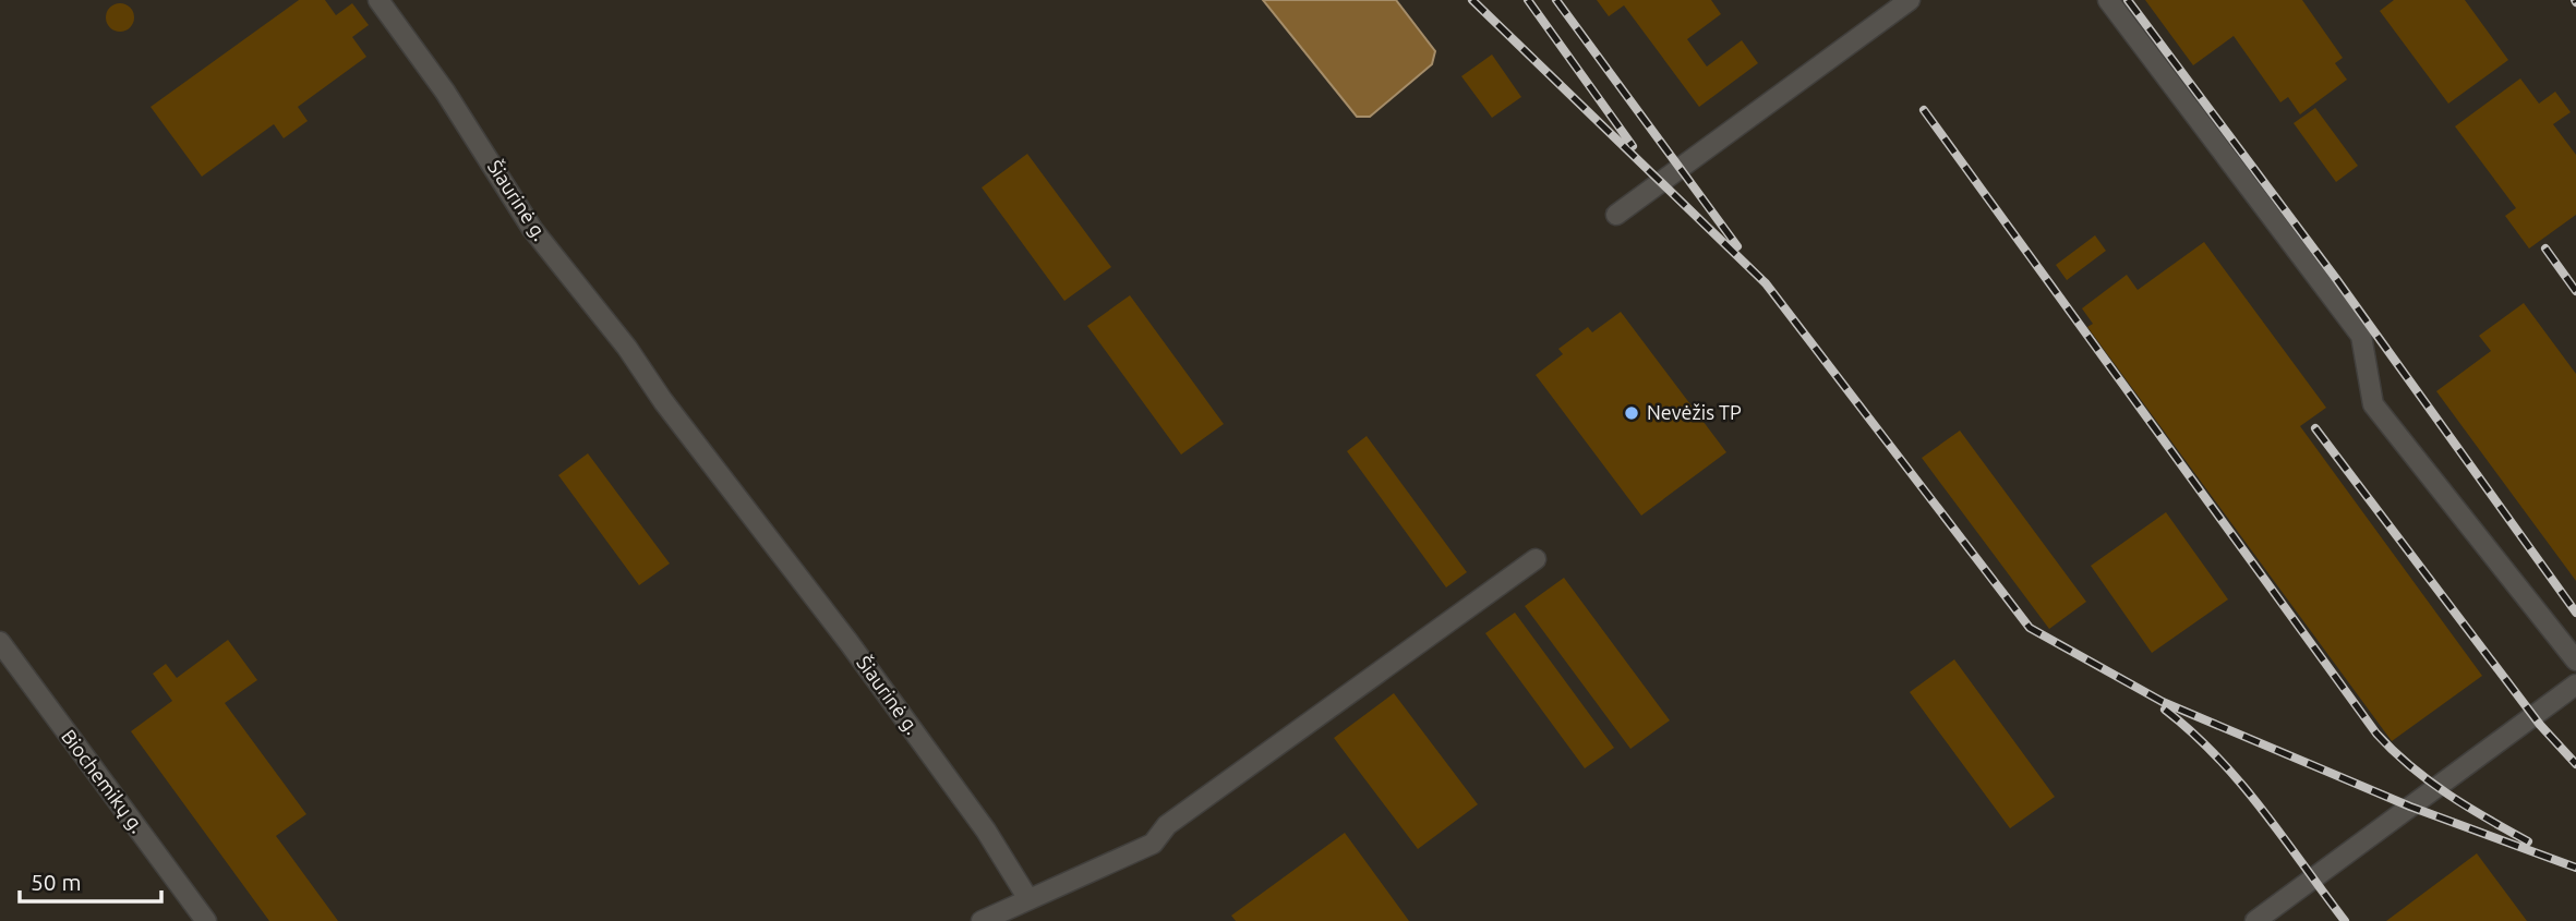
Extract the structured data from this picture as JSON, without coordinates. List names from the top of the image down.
{
  "streets": {
    "street": ["Šiaurinė g.", "Biochemikų g."]
  },
  "places": ["Nevėžis TP"],
  "scale_bar": "50 m"
}
